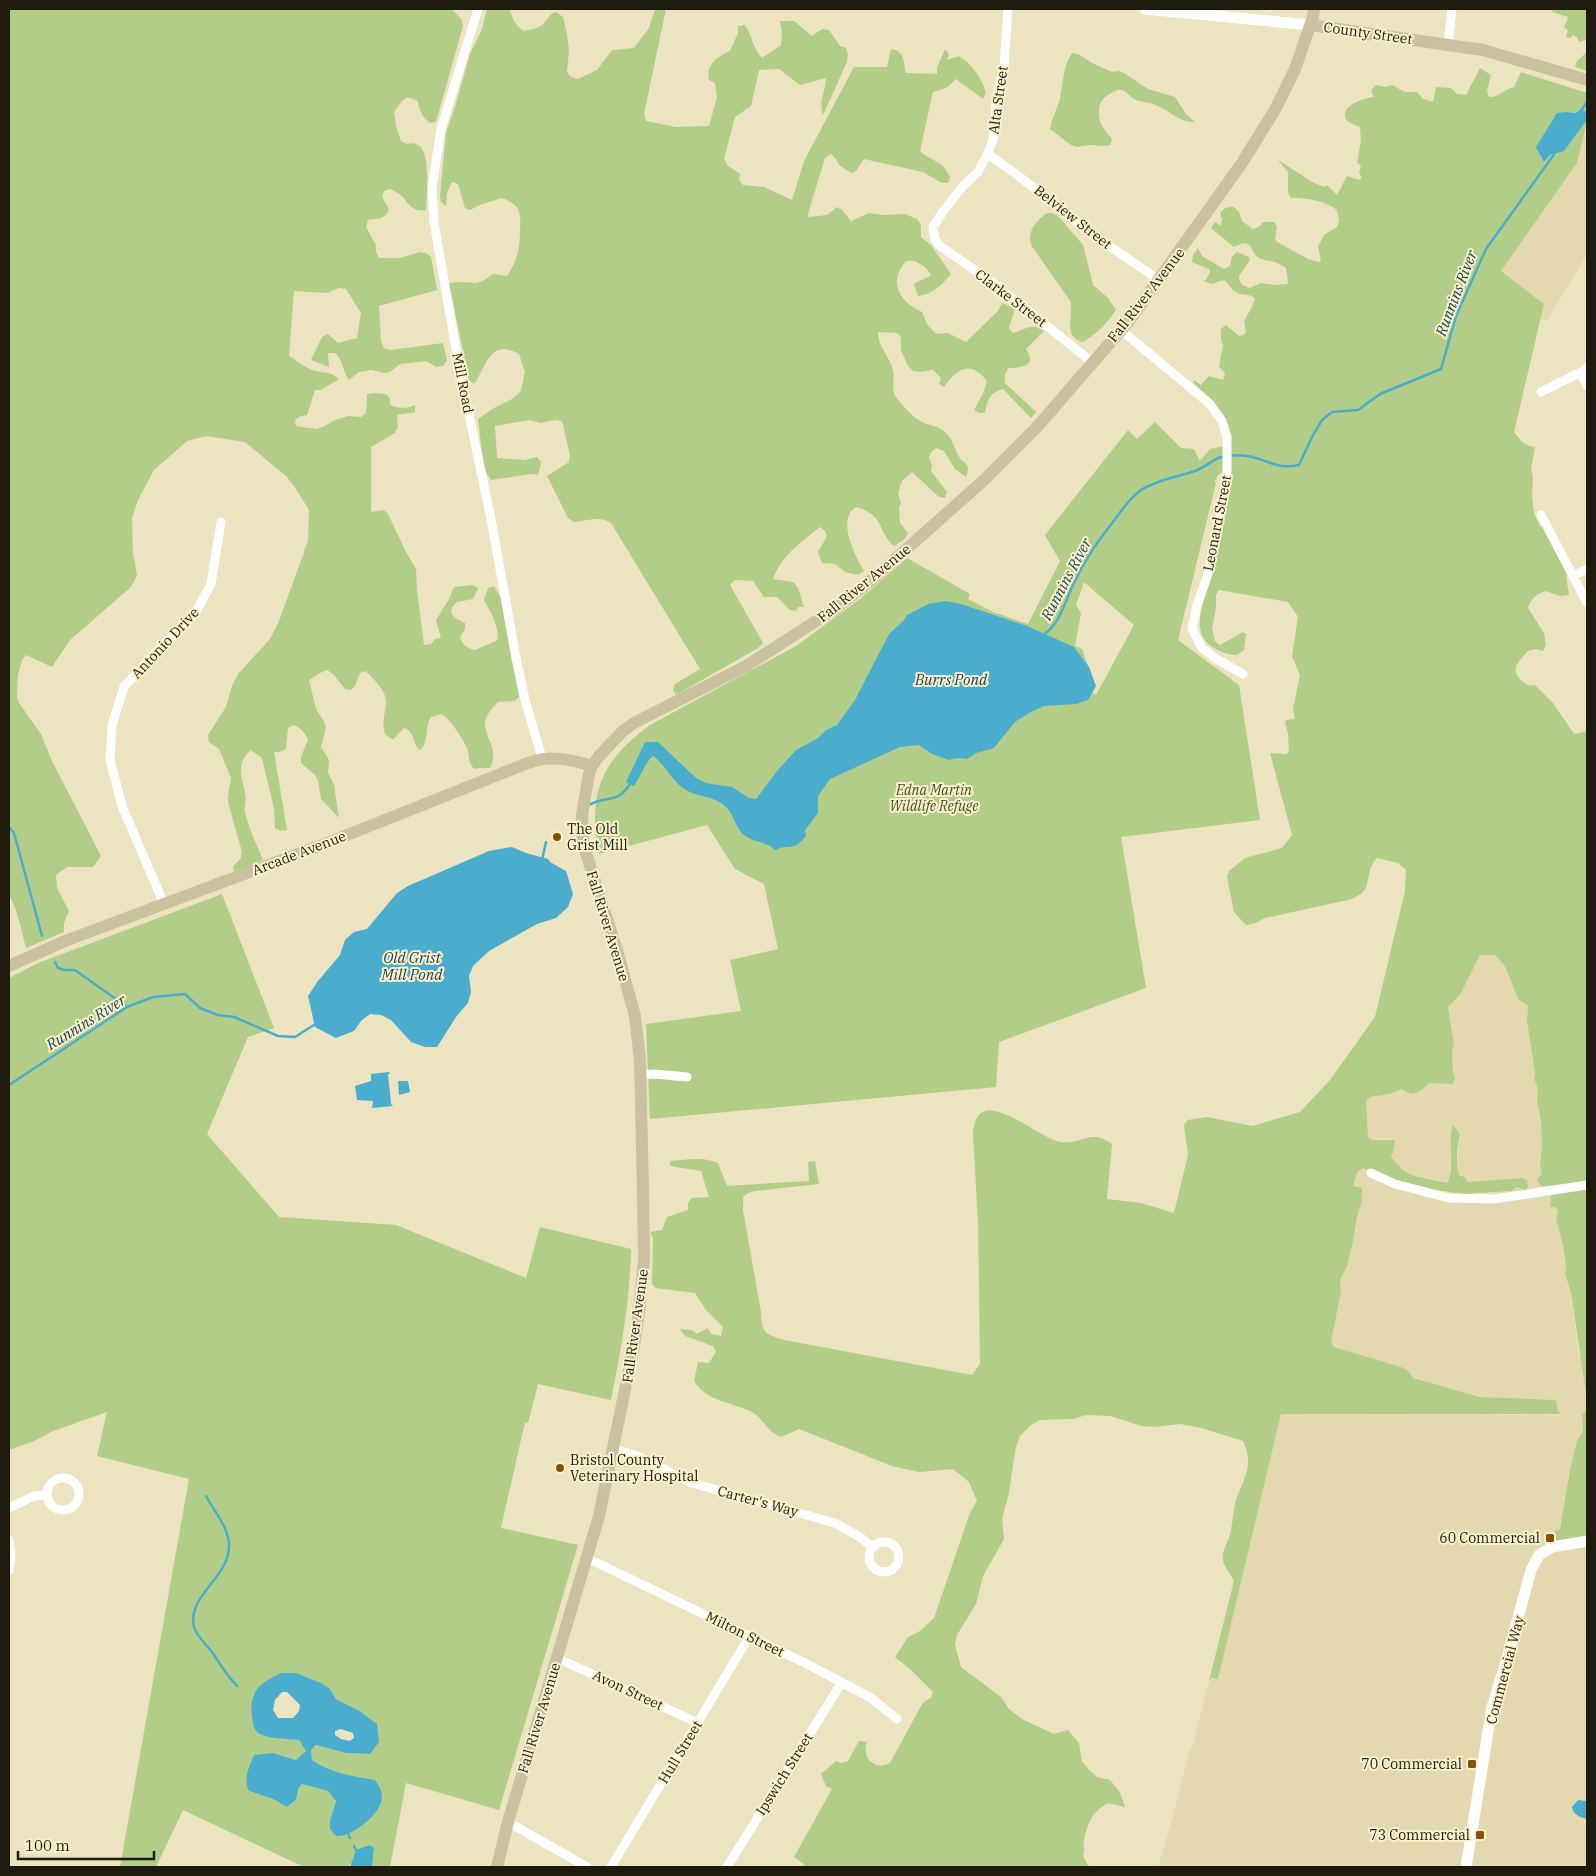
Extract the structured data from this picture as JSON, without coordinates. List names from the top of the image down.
{
  "streets": {
    "main road": ["County Street", "Fall River Avenue", "Arcade Avenue"],
    "street": [
      "Alta Street",
      "Belview Street",
      "Clarke Street",
      "Mill Road",
      "Leonard Street",
      "Antonio Drive",
      "Carter's Way",
      "Milton Street",
      "Commercial Way",
      "Avon Street",
      "Hull Street",
      "Ipswich Street"
    ]
  },
  "crossings": [
    ["County Street", "Fall River Avenue"],
    ["Alta Street", "Belview Street"],
    ["Alta Street", "Clarke Street"],
    ["Belview Street", "Fall River Avenue"],
    ["Fall River Avenue", "Clarke Street"],
    ["Fall River Avenue", "Leonard Street"],
    ["Fall River Avenue", "Arcade Avenue"],
    ["Fall River Avenue", "Carter's Way"],
    ["Fall River Avenue", "Milton Street"],
    ["Fall River Avenue", "Avon Street"],
    ["Mill Road", "Arcade Avenue"],
    ["Antonio Drive", "Arcade Avenue"],
    ["Milton Street", "Hull Street"],
    ["Milton Street", "Ipswich Street"],
    ["Avon Street", "Hull Street"]
  ],
  "water": ["Runnins River", "Burrs Pond", "Old Grist Mill Pond"],
  "parks": ["Edna Martin Wildlife Refuge"],
  "places": {
    "other": ["The Old Grist Mill", "Bristol County Veterinary Hospital"],
    "transit": ["60 Commercial", "70 Commercial", "73 Commercial"]
  },
  "scale_bar": "100 m"
}
